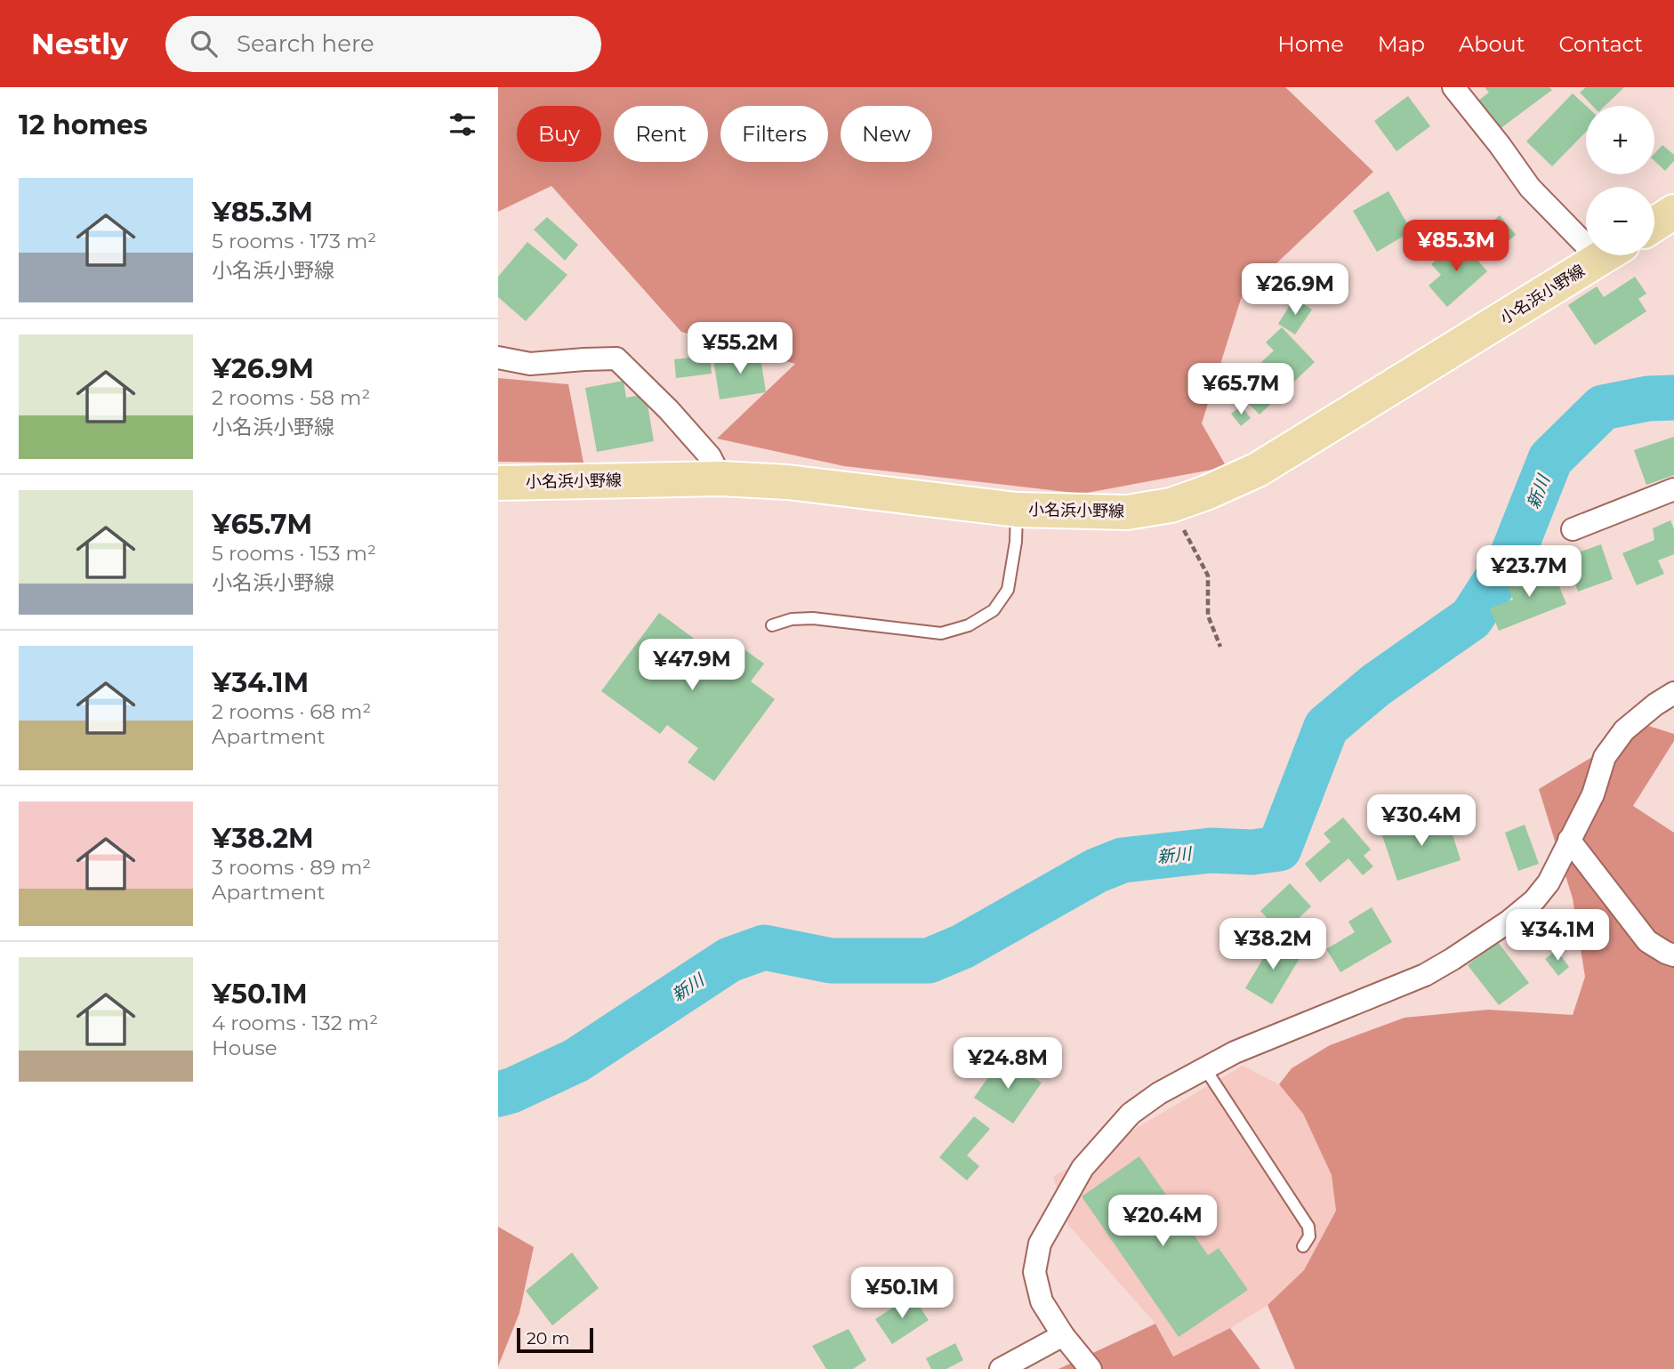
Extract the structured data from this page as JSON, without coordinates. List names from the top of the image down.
{
  "streets": {
    "main road": ["小名浜小野線"]
  },
  "water": ["新川"],
  "scale_bar": "20 m",
  "page": {
    "header": "Nestly",
    "search": "Search here",
    "nav": [
      "Home",
      "Map",
      "About",
      "Contact"
    ],
    "heading": "12 homes",
    "map_buttons": ["+", "−"],
    "chip": [
      "Buy",
      "Rent",
      "Filters",
      "New"
    ],
    "list": [
      {
        "name": "¥85.3M",
        "note": "5 rooms · 173 m² · 小名浜小野線"
      },
      {
        "name": "¥26.9M",
        "note": "2 rooms · 58 m² · 小名浜小野線"
      },
      {
        "name": "¥65.7M",
        "note": "5 rooms · 153 m² · 小名浜小野線"
      },
      {
        "name": "¥34.1M",
        "note": "2 rooms · 68 m² · Apartment"
      },
      {
        "name": "¥38.2M",
        "note": "3 rooms · 89 m² · Apartment"
      },
      {
        "name": "¥50.1M",
        "note": "4 rooms · 132 m² · House"
      }
    ],
    "price": [
      "¥85.3M",
      "¥26.9M",
      "¥55.2M",
      "¥65.7M",
      "¥23.7M",
      "¥47.9M",
      "¥30.4M",
      "¥34.1M",
      "¥38.2M",
      "¥24.8M",
      "¥20.4M",
      "¥50.1M"
    ],
    "scale": "20 m"
  }
}
